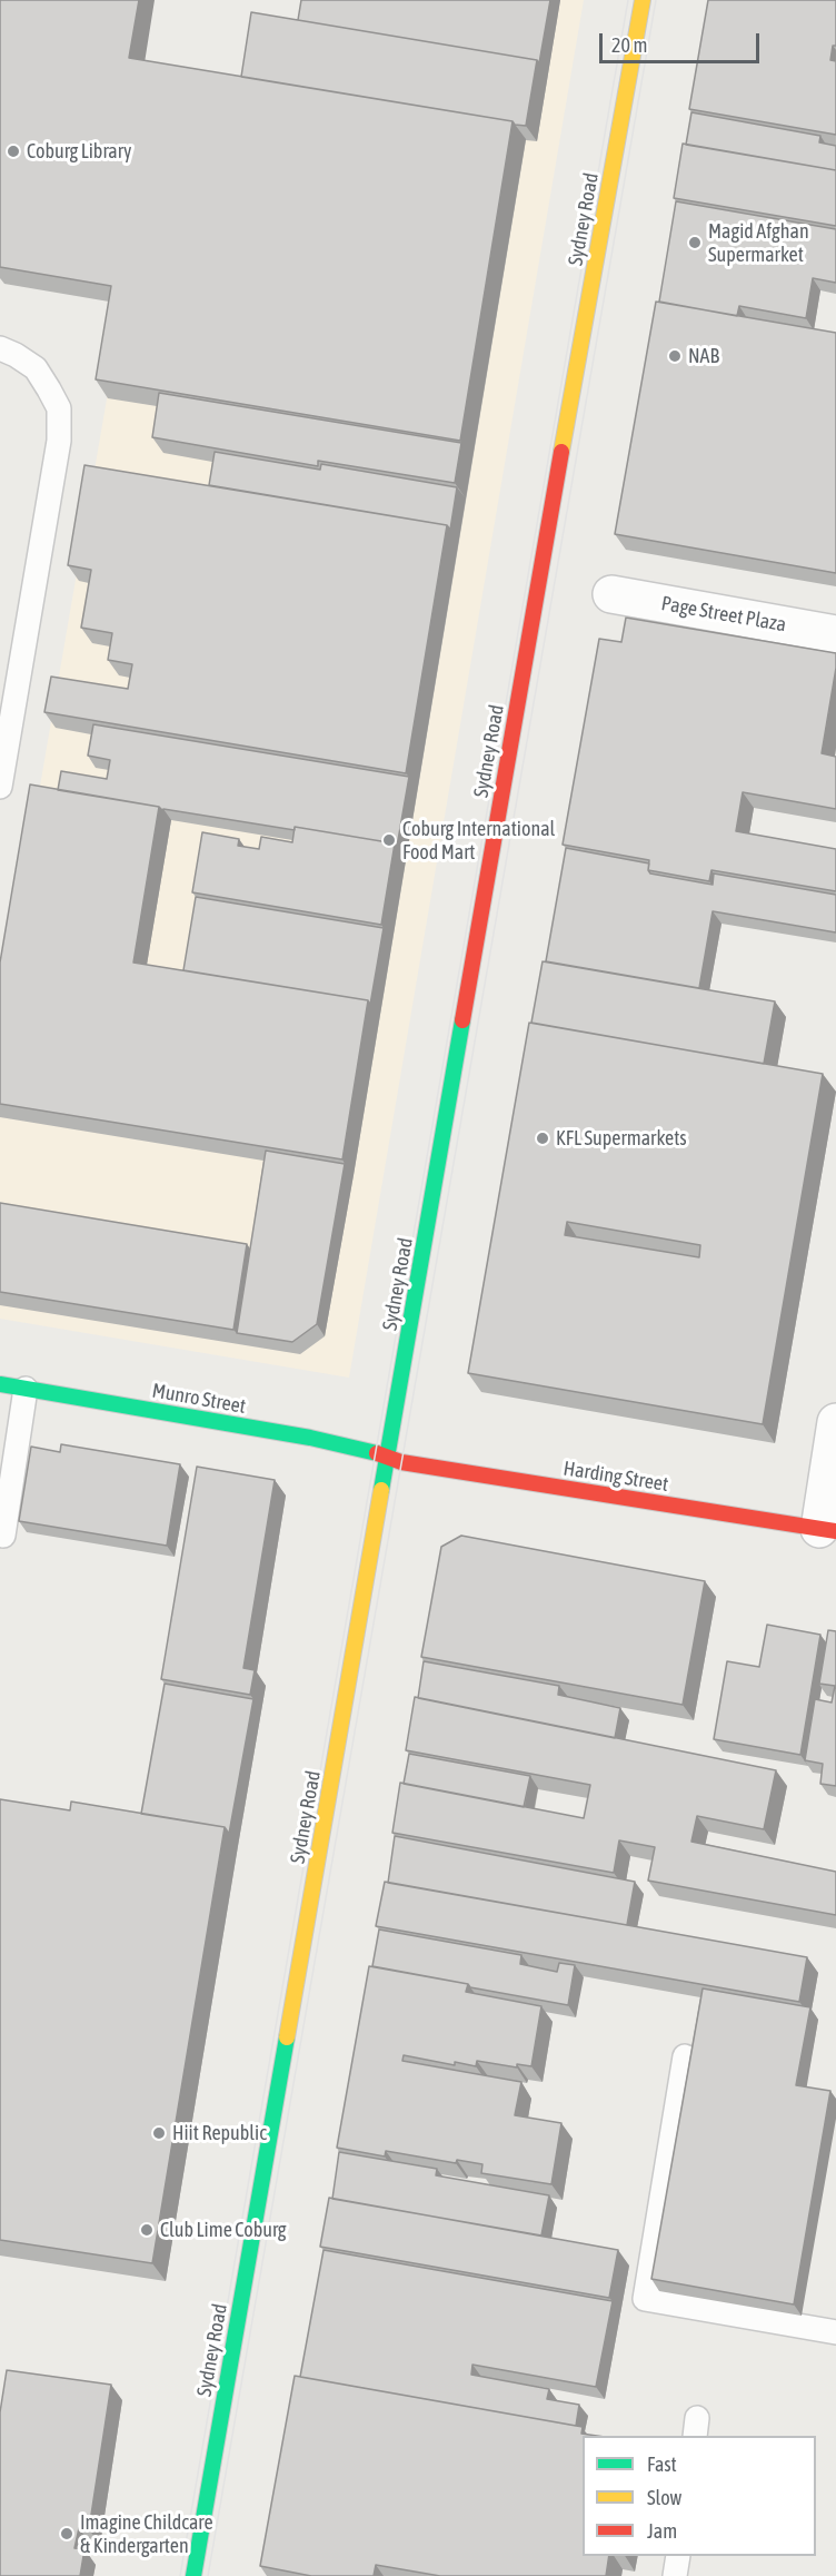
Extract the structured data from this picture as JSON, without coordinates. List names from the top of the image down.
{
  "streets": {
    "main road": ["Sydney Road", "Munro Street", "Harding Street"],
    "street": ["Page Street Plaza"]
  },
  "crossings": [
    ["Sydney Road", "Munro Street"],
    ["Sydney Road", "Harding Street"],
    ["Munro Street", "Harding Street"]
  ],
  "places": [
    "Coburg Library",
    "Magid Afghan Supermarket",
    "NAB",
    "Coburg International Food Mart",
    "KFL Supermarkets",
    "Hiit Republic",
    "Club Lime Coburg",
    "Imagine Childcare & Kindergarten"
  ],
  "legend": ["Fast", "Slow", "Jam"],
  "scale_bar": "20 m"
}
